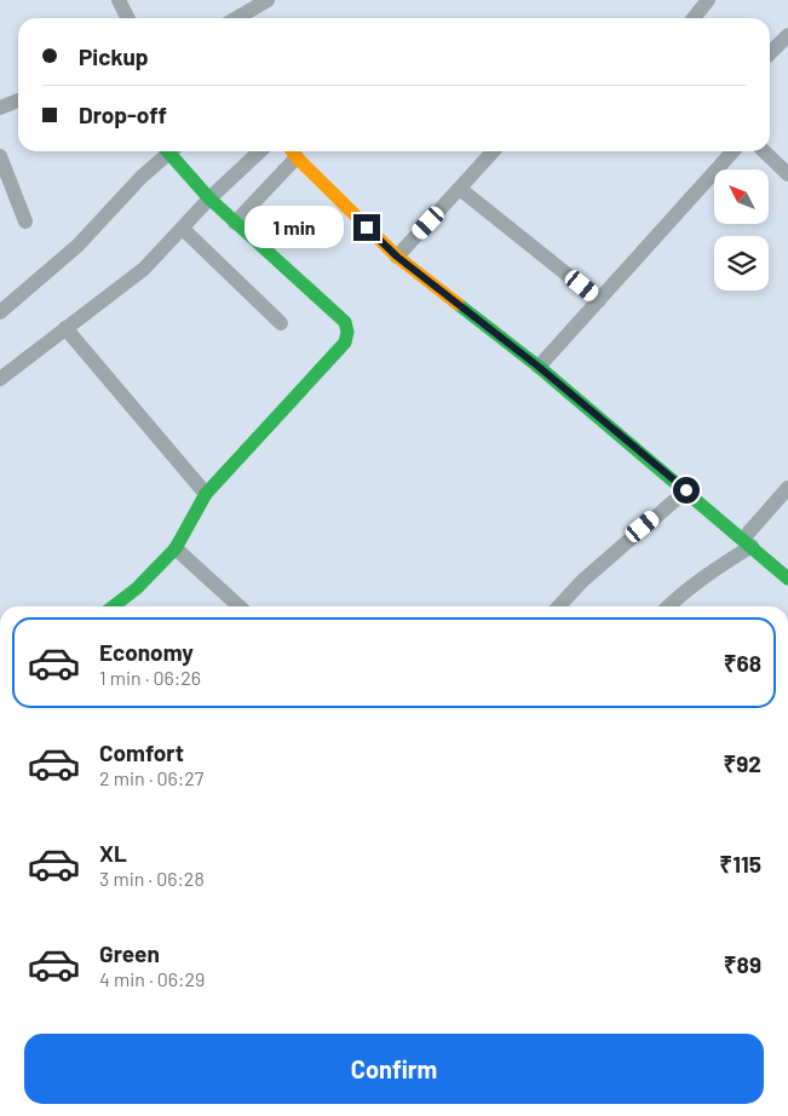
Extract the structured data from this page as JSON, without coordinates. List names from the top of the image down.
{
  "north": "top left",
  "page": {
    "banner": ["Pickup", "Drop-off"],
    "bubble": "1 min",
    "list": [
      {
        "name": "Economy",
        "note": "1 min · 06:26",
        "value": "₹68"
      },
      {
        "name": "Comfort",
        "note": "2 min · 06:27",
        "value": "₹92"
      },
      {
        "name": "XL",
        "note": "3 min · 06:28",
        "value": "₹115"
      },
      {
        "name": "Green",
        "note": "4 min · 06:29",
        "value": "₹89"
      }
    ],
    "buttons": "Confirm"
  }
}
